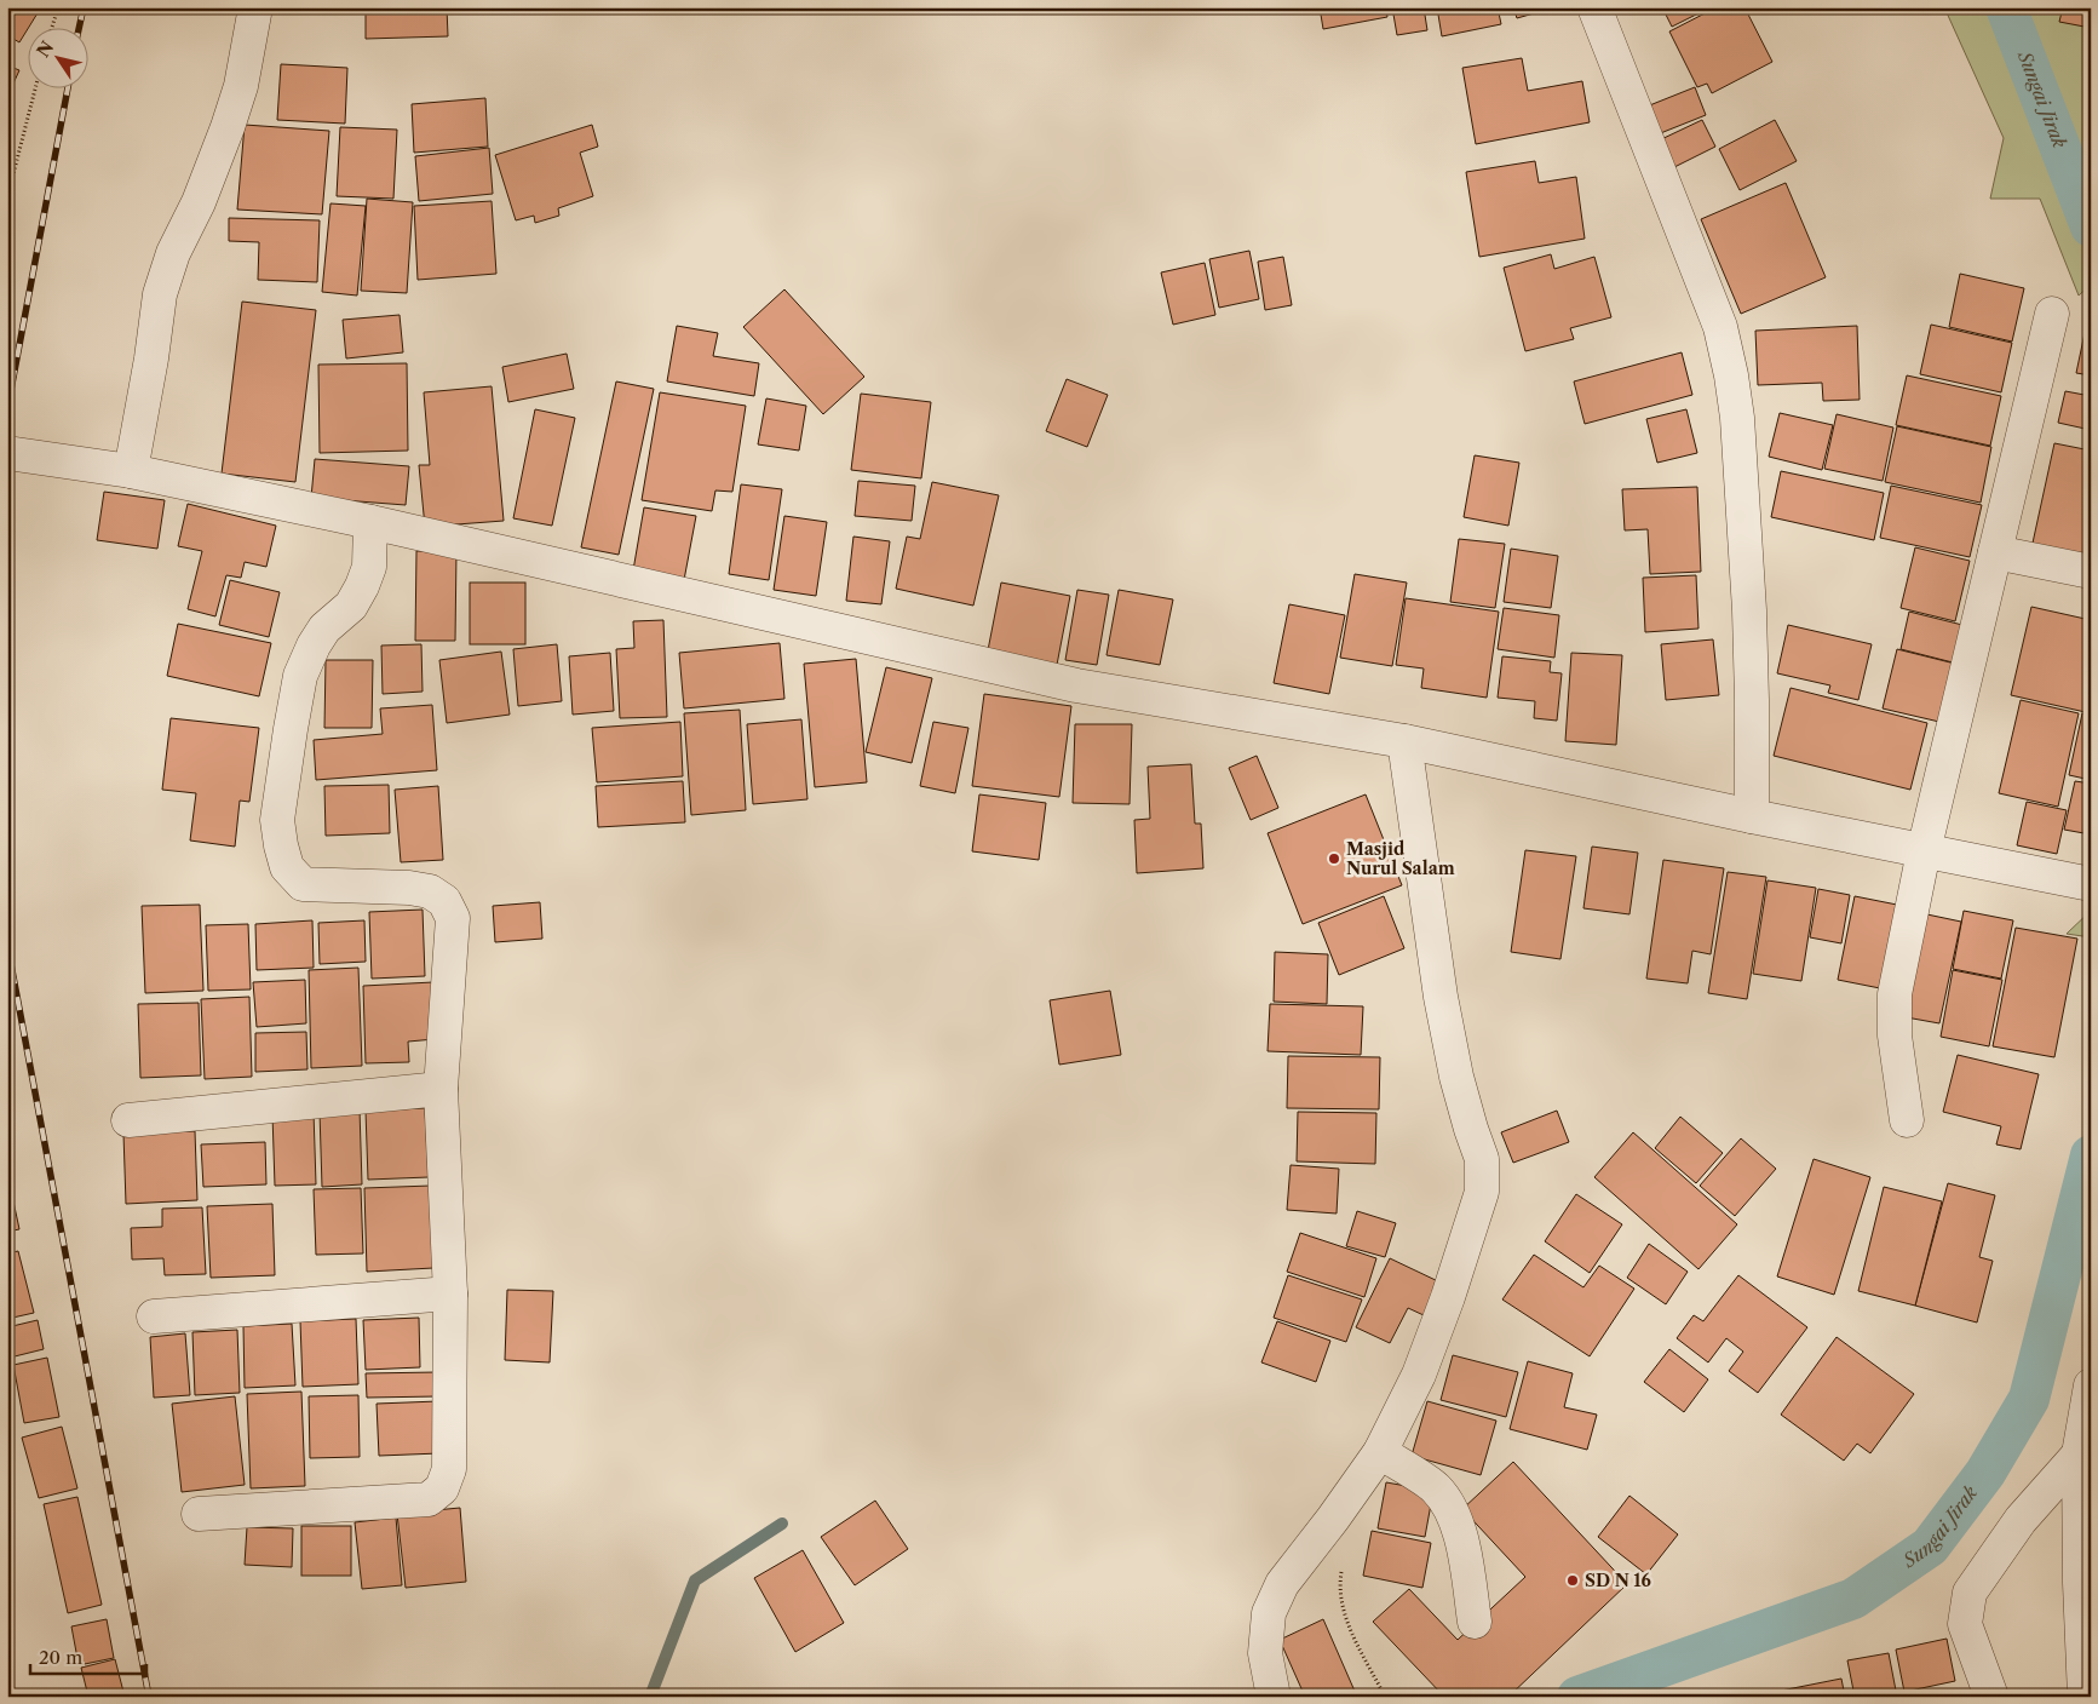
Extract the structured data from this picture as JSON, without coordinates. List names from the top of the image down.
{
  "water": ["Sungai Jirak"],
  "places": ["Masjid Nurul Salam", "SD N 16"],
  "scale_bar": "20 m",
  "north": "top left"
}
